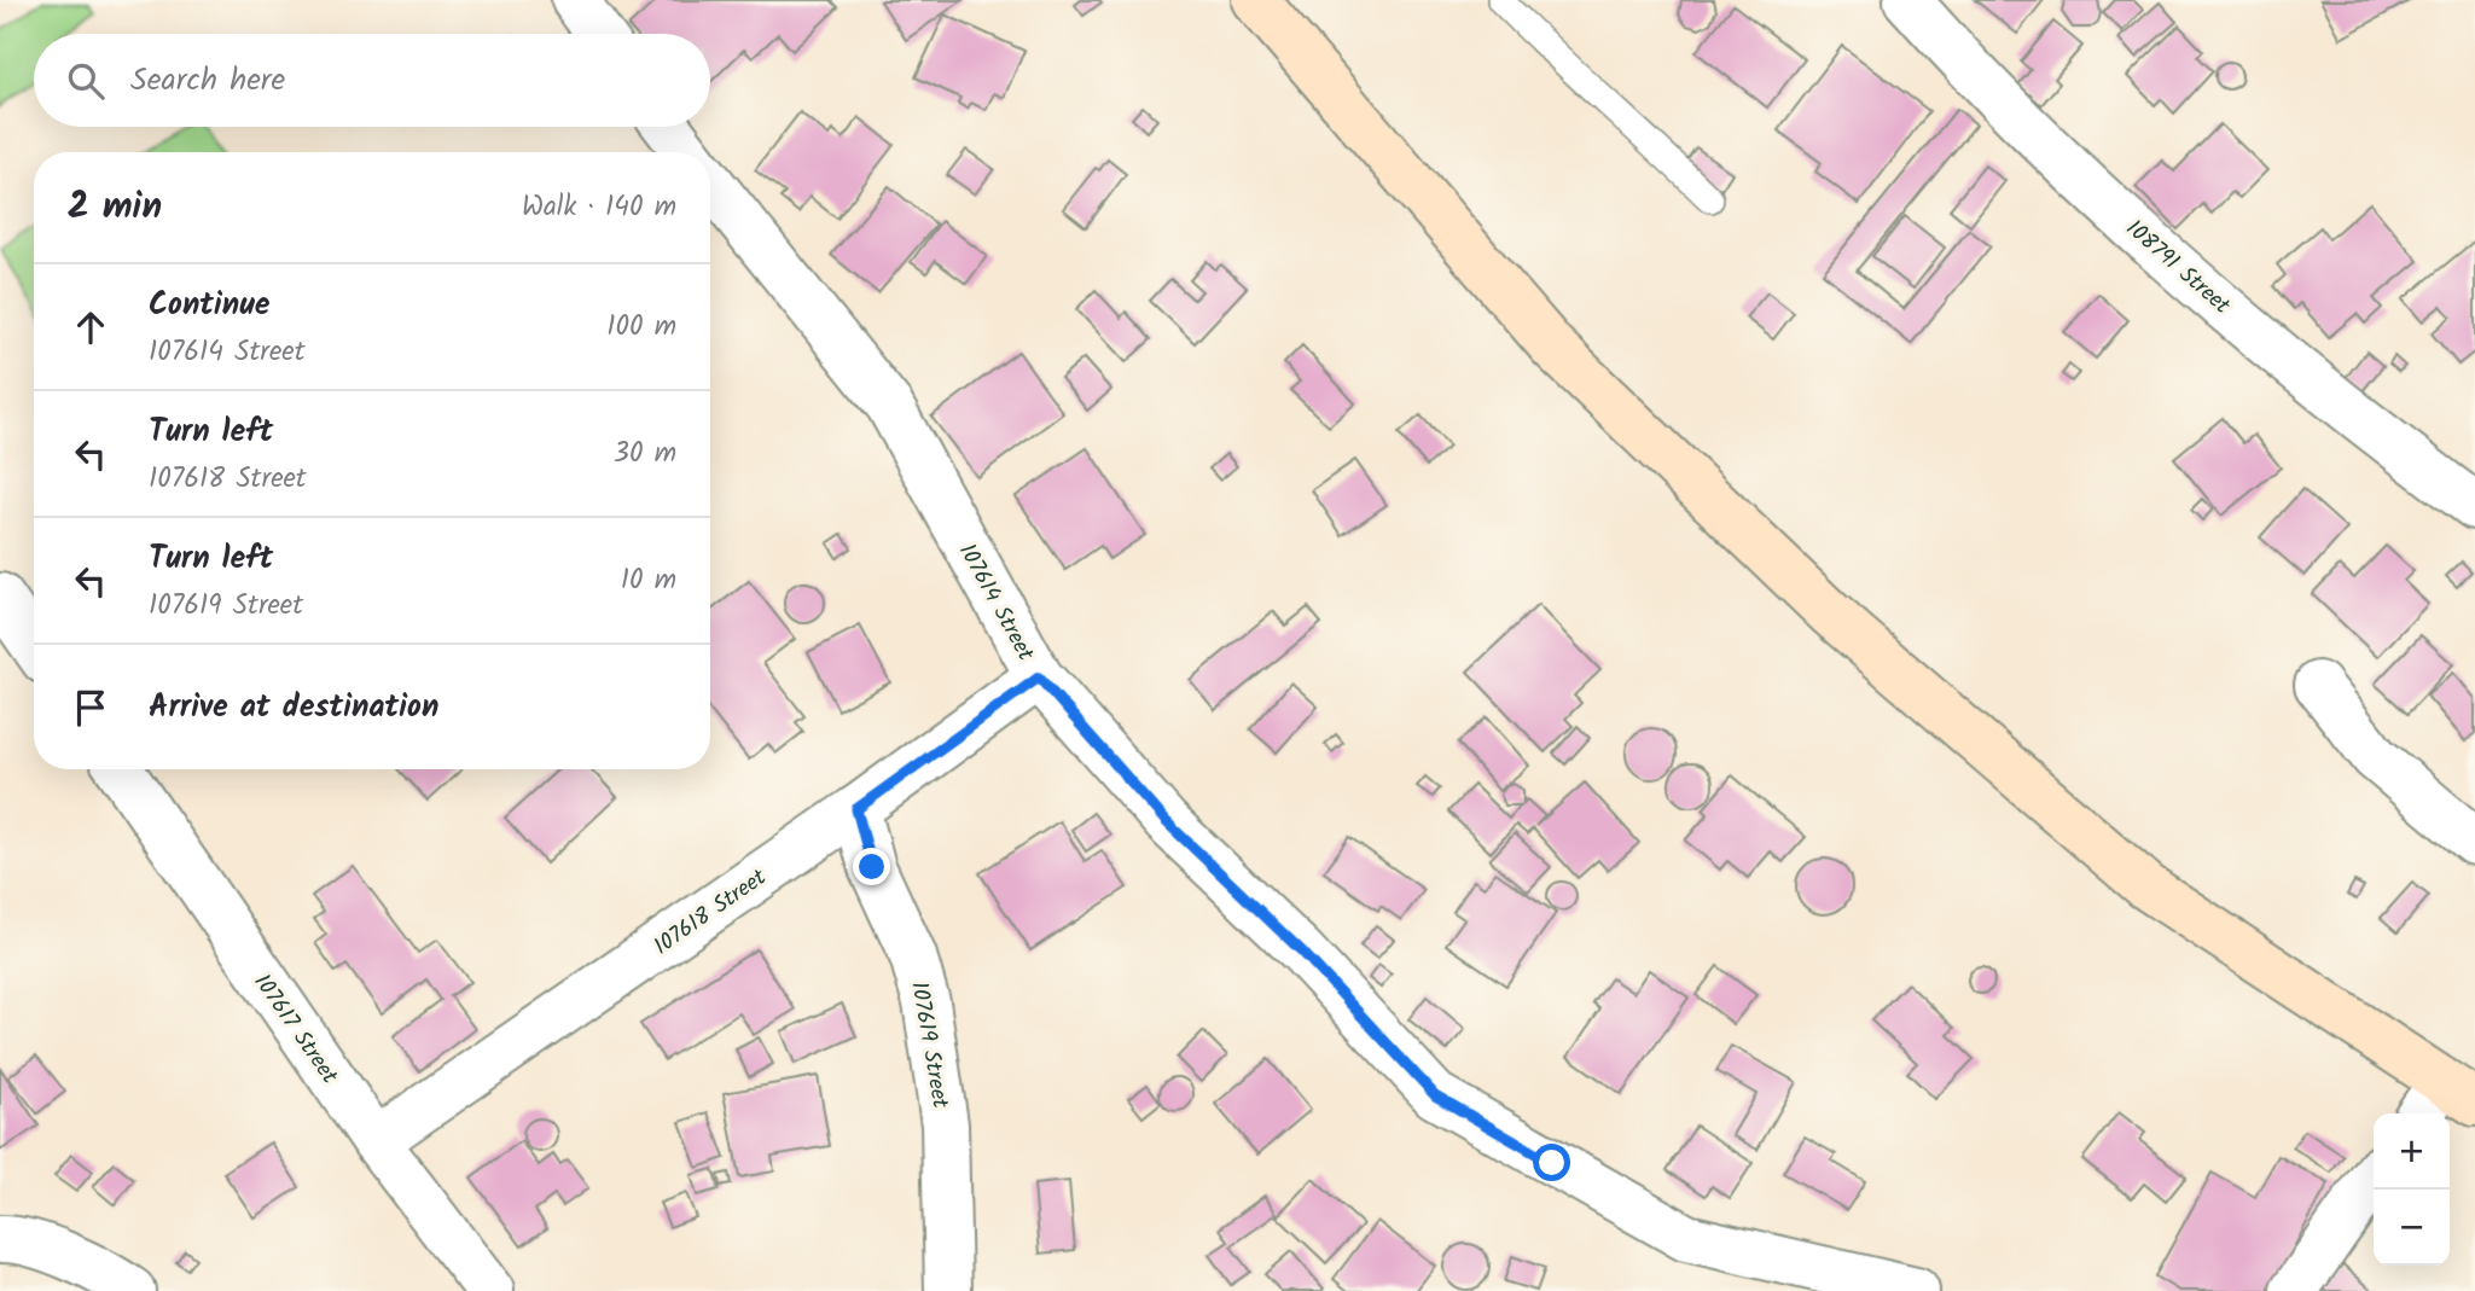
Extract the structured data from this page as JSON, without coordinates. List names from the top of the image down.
{
  "streets": {
    "street": [
      "108791 Street",
      "107614 Street",
      "107618 Street",
      "107617 Street",
      "107619 Street"
    ]
  },
  "crossings": [
    ["107614 Street", "107618 Street"],
    ["107618 Street", "107617 Street"],
    ["107618 Street", "107619 Street"]
  ],
  "page": {
    "search": "Search here",
    "heading": ["2 min", "Walk · 140 m"],
    "list": [
      ["Continue", "107614 Street", "100 m"],
      ["Turn left", "107618 Street", "30 m"],
      ["Turn left", "107619 Street", "10 m"],
      "Arrive at destination"
    ],
    "map_buttons": ["+", "−"]
  }
}
